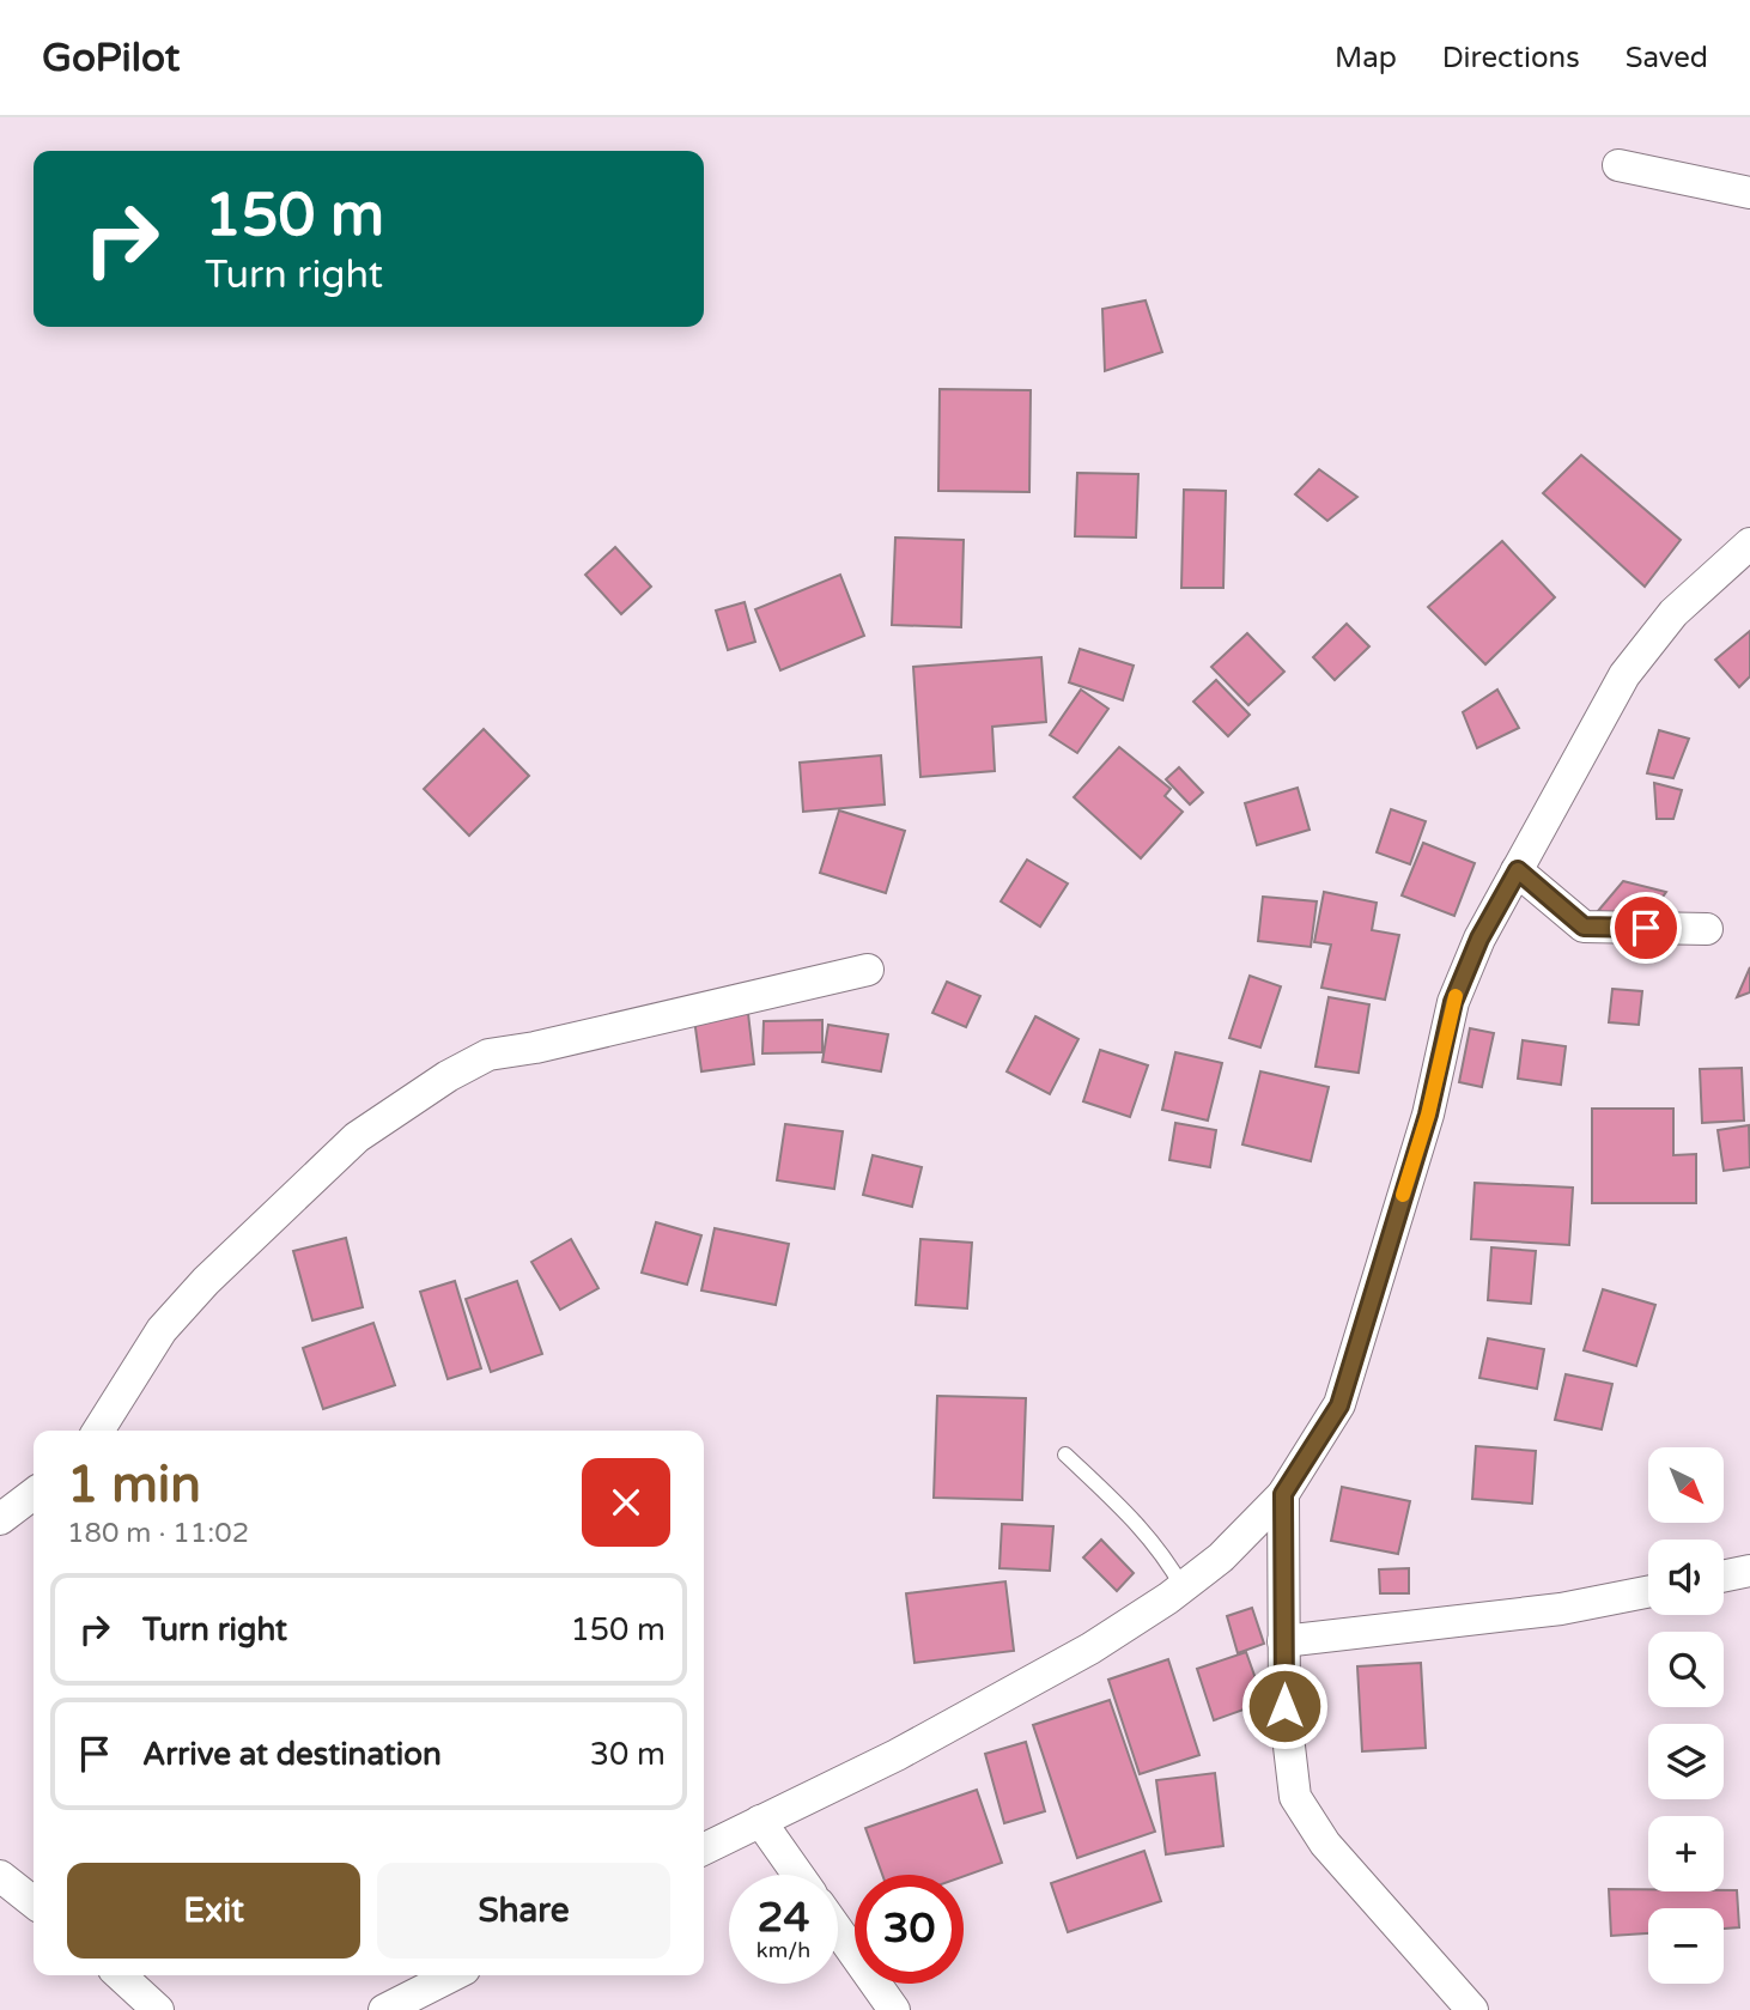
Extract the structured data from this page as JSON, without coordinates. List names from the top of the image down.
{
  "north": "bottom right",
  "page": {
    "header": "GoPilot",
    "nav": ["Map", "Directions", "Saved"],
    "turn": ["150 m", "Turn right"],
    "heading": ["1 min", "180 m · 11:02"],
    "map_buttons": ["+", "−"],
    "list": [
      {
        "name": "Turn right",
        "value": "150 m"
      },
      {
        "name": "Arrive at destination",
        "value": "30 m"
      }
    ],
    "buttons": ["Exit", "Share"],
    "speed": "24 km/h",
    "limit": "30"
  }
}
